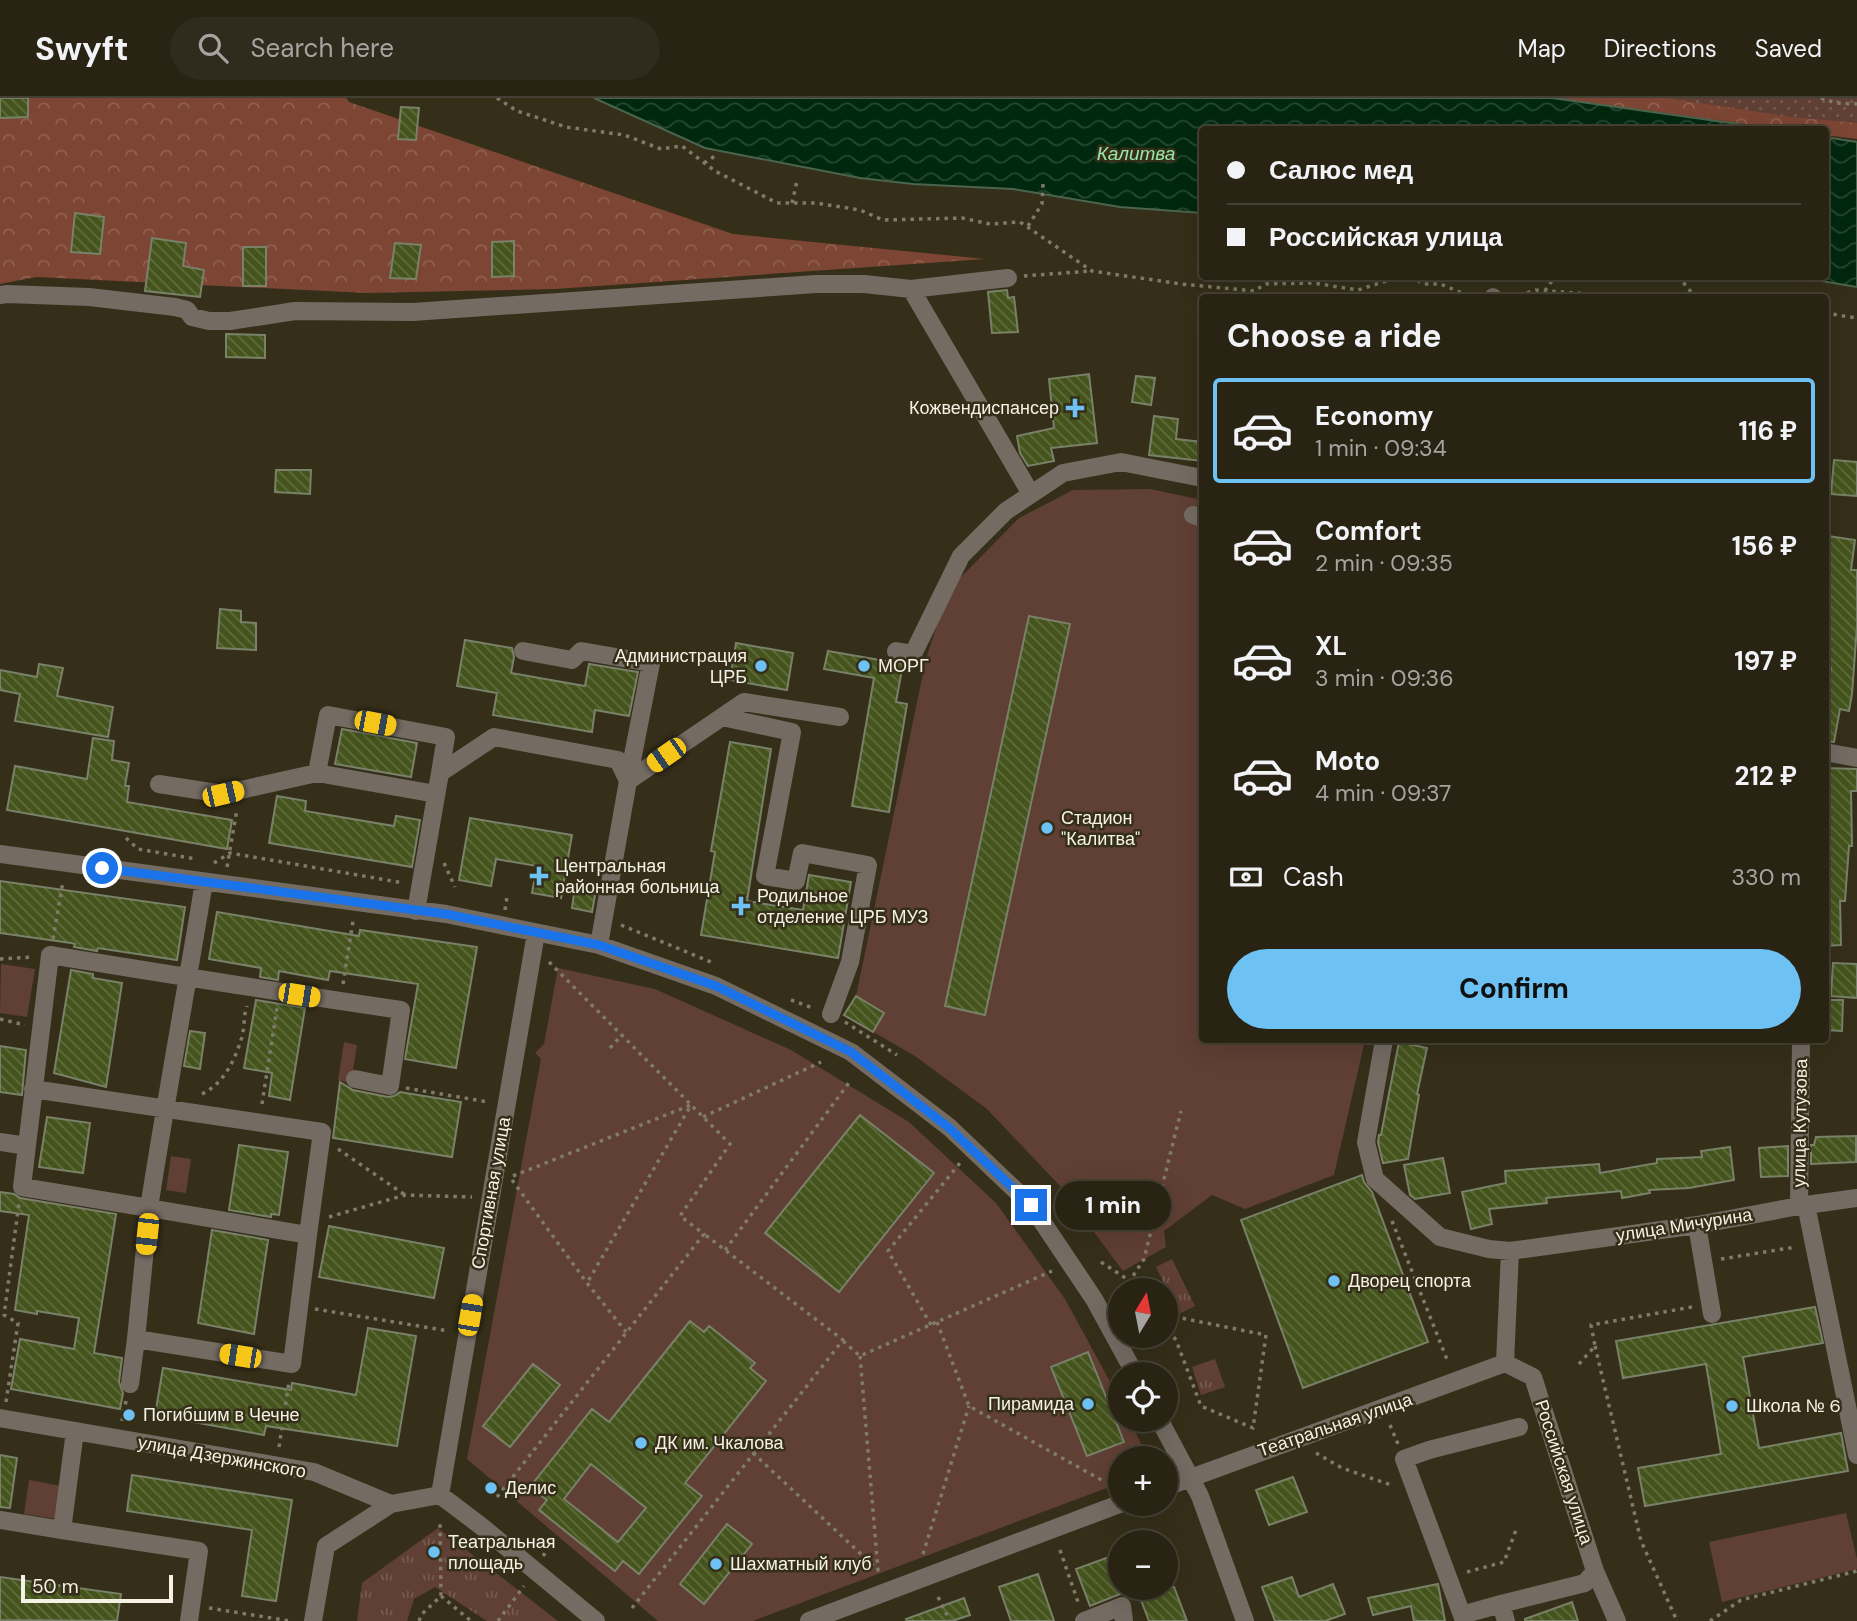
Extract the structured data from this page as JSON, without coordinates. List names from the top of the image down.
{
  "streets": {
    "street": [
      "улица Кутузова",
      "Спортивная улица",
      "улица Мичурина",
      "Театральная улица",
      "улица Дзержинского",
      "Российская улица"
    ]
  },
  "crossings": [
    ["улица Кутузова", "улица Мичурина"],
    ["Театральная улица", "Российская улица"]
  ],
  "water": ["Калитва"],
  "places": {
    "health": ["Кожвендиспансер", "Центральная районная больница", "Родильное отделение ЦРБ МУЗ"],
    "other": [
      "Администрация ЦРБ",
      "МОРГ",
      "Стадион \"Калитва\"",
      "Дворец спорта",
      "Пирамида",
      "Школа № 6",
      "Погибшим в Чечне",
      "ДК им. Чкалова",
      "Делис",
      "Театральная площадь",
      "Шахматный клуб"
    ]
  },
  "scale_bar": "50 m",
  "north": "top",
  "page": {
    "header": "Swyft",
    "search": "Search here",
    "nav": ["Map", "Directions", "Saved"],
    "banner": ["Салюc мед", "Российская улица"],
    "heading": "Choose a ride",
    "list": [
      {
        "name": "Economy",
        "note": "1 min · 09:34",
        "value": "116 ₽"
      },
      {
        "name": "Comfort",
        "note": "2 min · 09:35",
        "value": "156 ₽"
      },
      {
        "name": "XL",
        "note": "3 min · 09:36",
        "value": "197 ₽"
      },
      {
        "name": "Moto",
        "note": "4 min · 09:37",
        "value": "212 ₽"
      }
    ],
    "pay": ["Cash", "330 m"],
    "buttons": "Confirm",
    "bubble": "1 min",
    "map_buttons": ["+", "−"],
    "scale": "50 m"
  }
}
